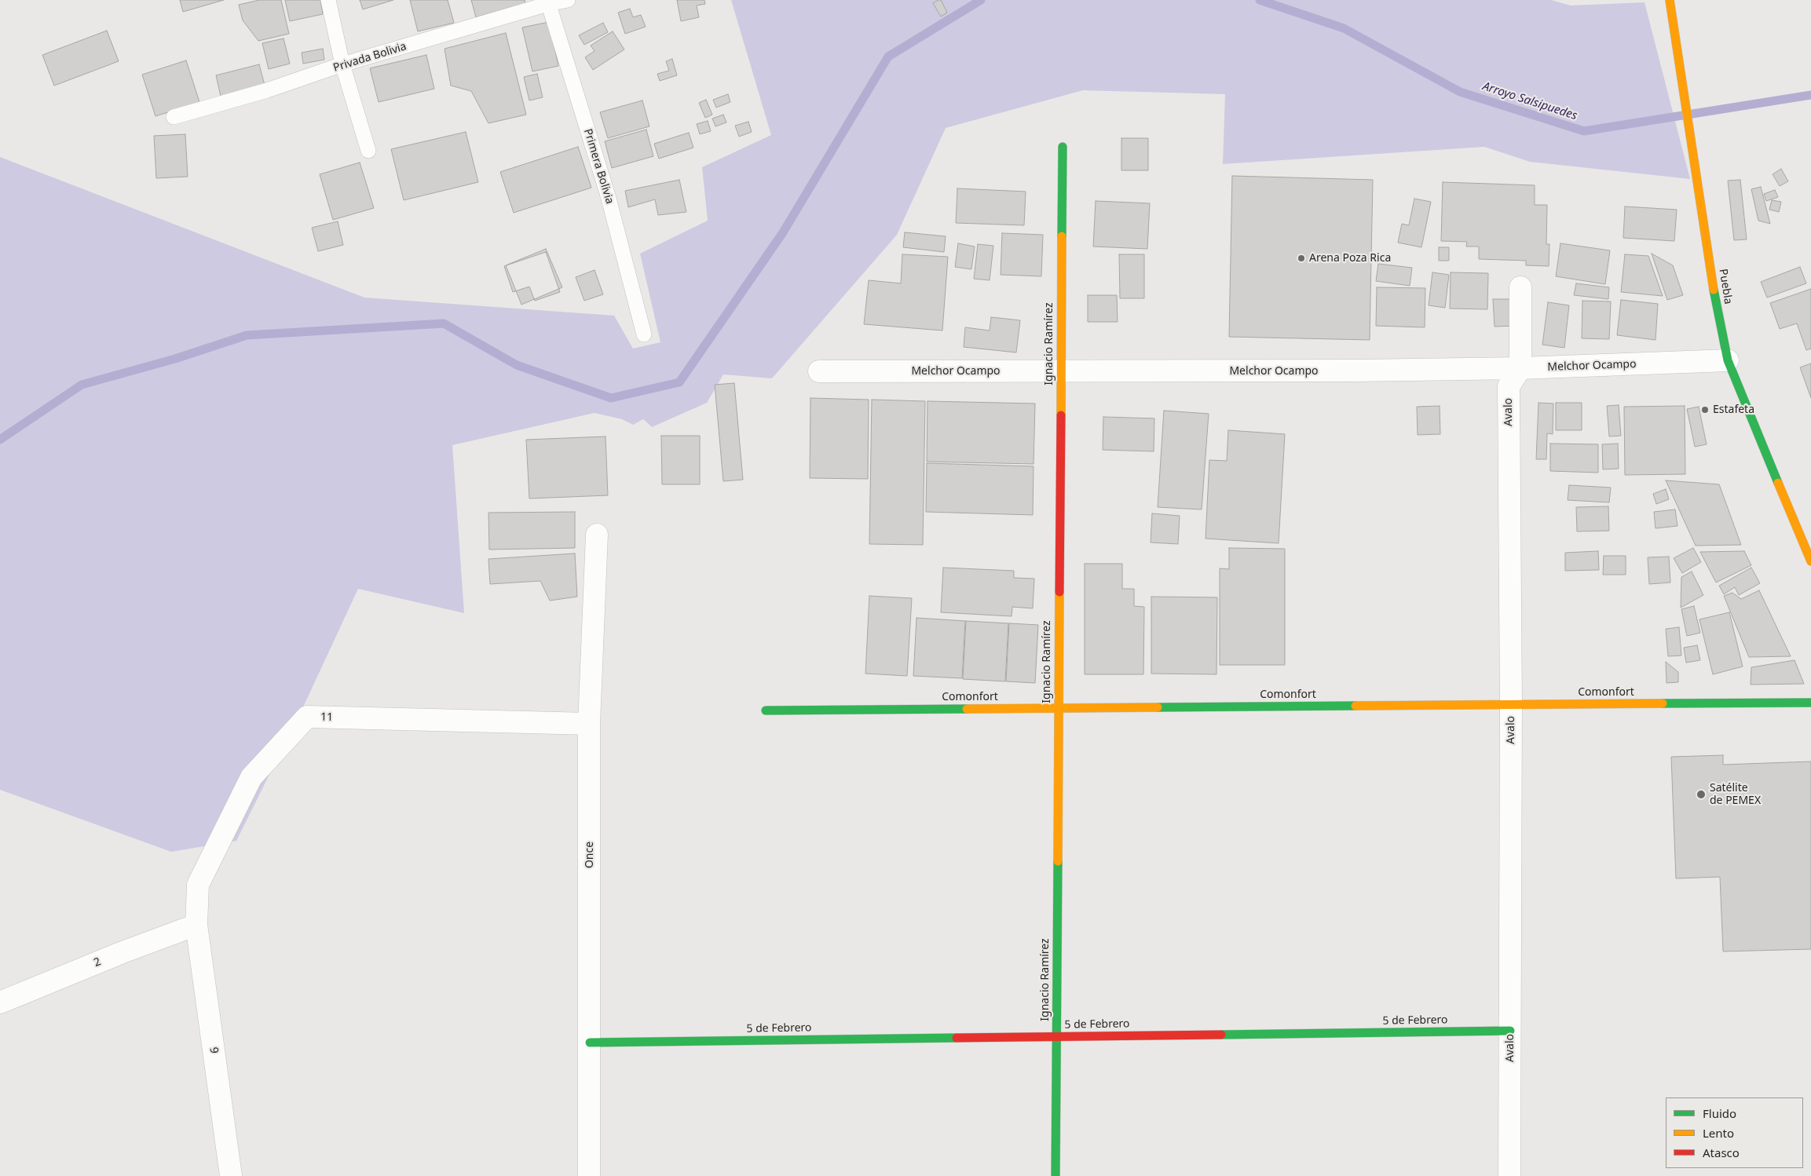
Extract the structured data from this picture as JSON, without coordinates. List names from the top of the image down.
{
  "streets": {
    "street": [
      "Puebla",
      "Ignacio Ramírez",
      "Melchor Ocampo",
      "Avalo",
      "Comonfort",
      "11",
      "Once",
      "2",
      "5 de Febrero",
      "9"
    ],
    "lane": ["Privada Bolivia", "Primera Bolivia"]
  },
  "crossings": [
    ["Privada Bolivia", "Primera Bolivia"],
    ["Puebla", "Melchor Ocampo"],
    ["Ignacio Ramírez", "Melchor Ocampo"],
    ["Ignacio Ramírez", "Comonfort"],
    ["Ignacio Ramírez", "5 de Febrero"],
    ["Melchor Ocampo", "Avalo"],
    ["Avalo", "Comonfort"],
    ["Avalo", "5 de Febrero"],
    ["11", "Once"],
    ["11", "2"],
    ["11", "9"],
    ["Once", "5 de Febrero"],
    ["2", "9"]
  ],
  "water": ["Arroyo Salsipuedes"],
  "places": ["Arena Poza Rica", "Estafeta", "Satélite de PEMEX"],
  "legend": ["Fluido", "Lento", "Atasco"]
}
